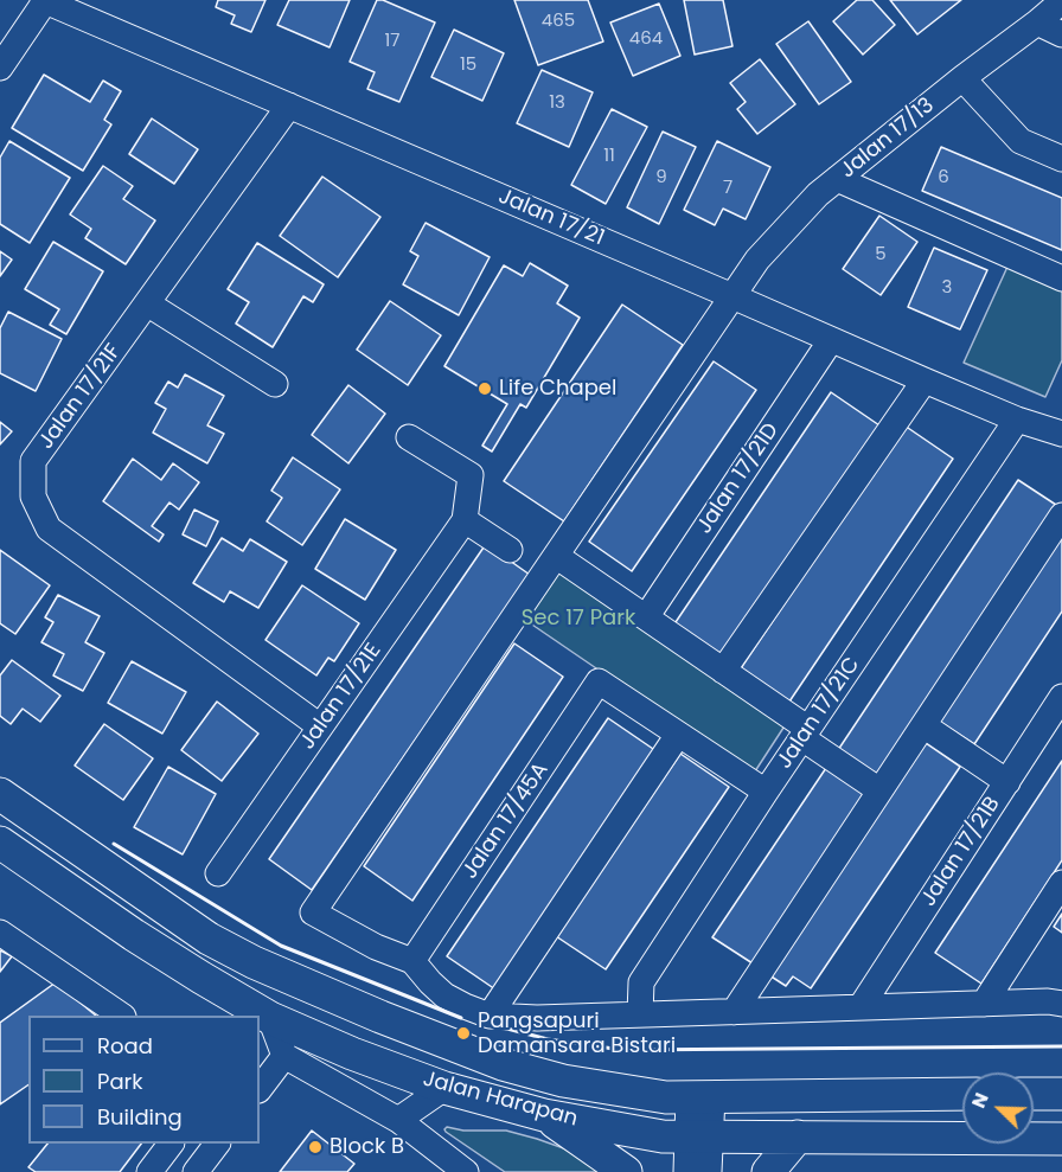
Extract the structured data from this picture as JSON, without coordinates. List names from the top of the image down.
{
  "streets": {
    "main road": ["Jalan Harapan"],
    "street": [
      "Jalan 17/13",
      "Jalan 17/21",
      "Jalan 17/21F",
      "Jalan 17/21D",
      "Jalan 17/21E",
      "Jalan 17/21C",
      "Jalan 17/45A",
      "Jalan 17/21B"
    ]
  },
  "crossings": [
    ["Jalan 17/13", "Jalan 17/21"],
    ["Jalan 17/13", "Jalan 17/45A"],
    ["Jalan 17/21", "Jalan 17/21F"],
    ["Jalan 17/21", "Jalan 17/21D"],
    ["Jalan 17/21", "Jalan 17/21C"],
    ["Jalan 17/21F", "Jalan 17/21E"]
  ],
  "parks": ["Sec 17 Park"],
  "places": ["Life Chapel", "Pangsapuri Damansara Bistari", "Block B"],
  "house_numbers": [
    "465",
    "464",
    "17",
    "15",
    "13",
    "11",
    "9",
    "6",
    "7",
    "5",
    "3"
  ],
  "legend": ["Road", "Park", "Building"],
  "north": "top left"
}
